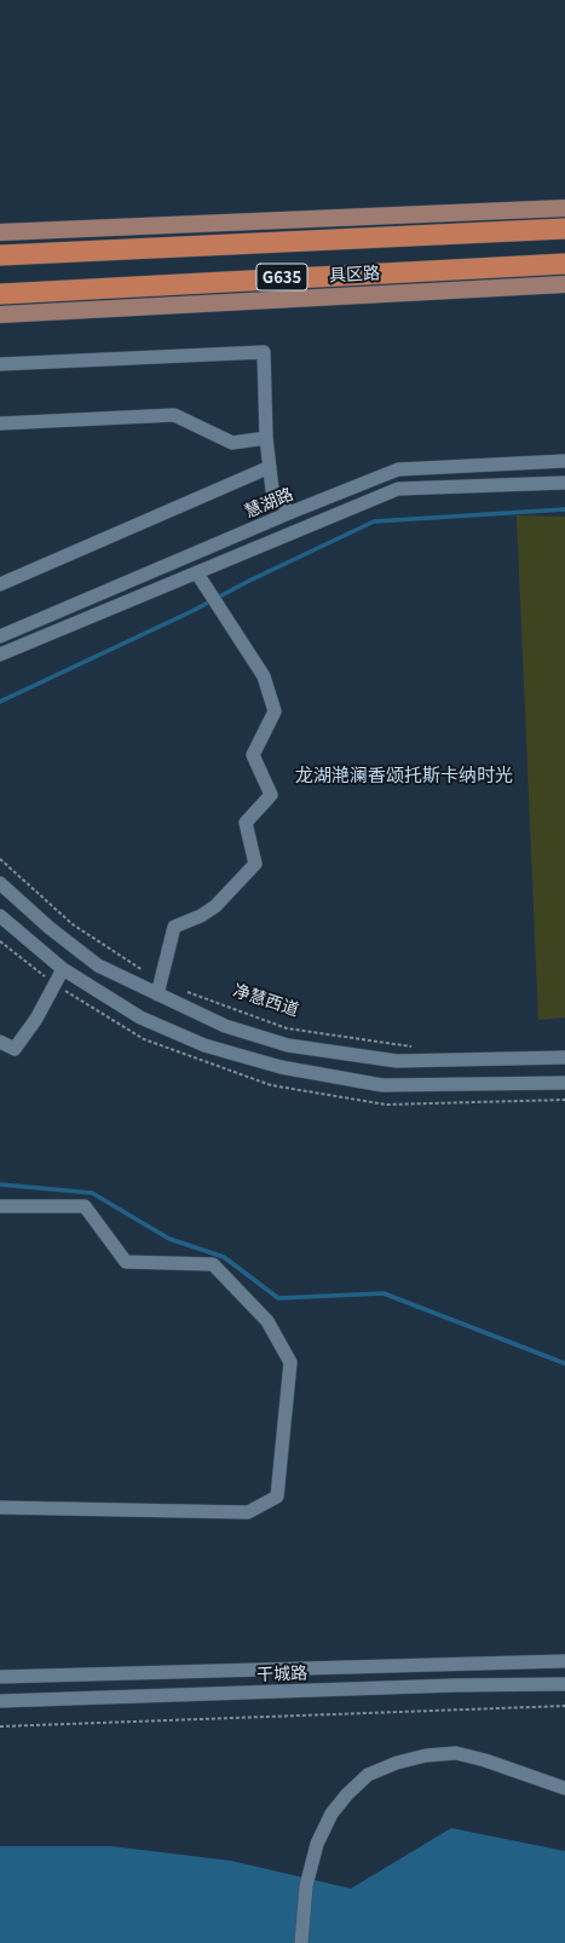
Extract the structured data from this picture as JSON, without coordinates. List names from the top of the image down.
{
  "streets": {
    "highway": ["具区路", "G635"],
    "street": ["慧湖路", "干城路"],
    "path": ["净慧西道"]
  },
  "districts": ["龙湖滟澜香颂托斯卡纳时光"]
}
